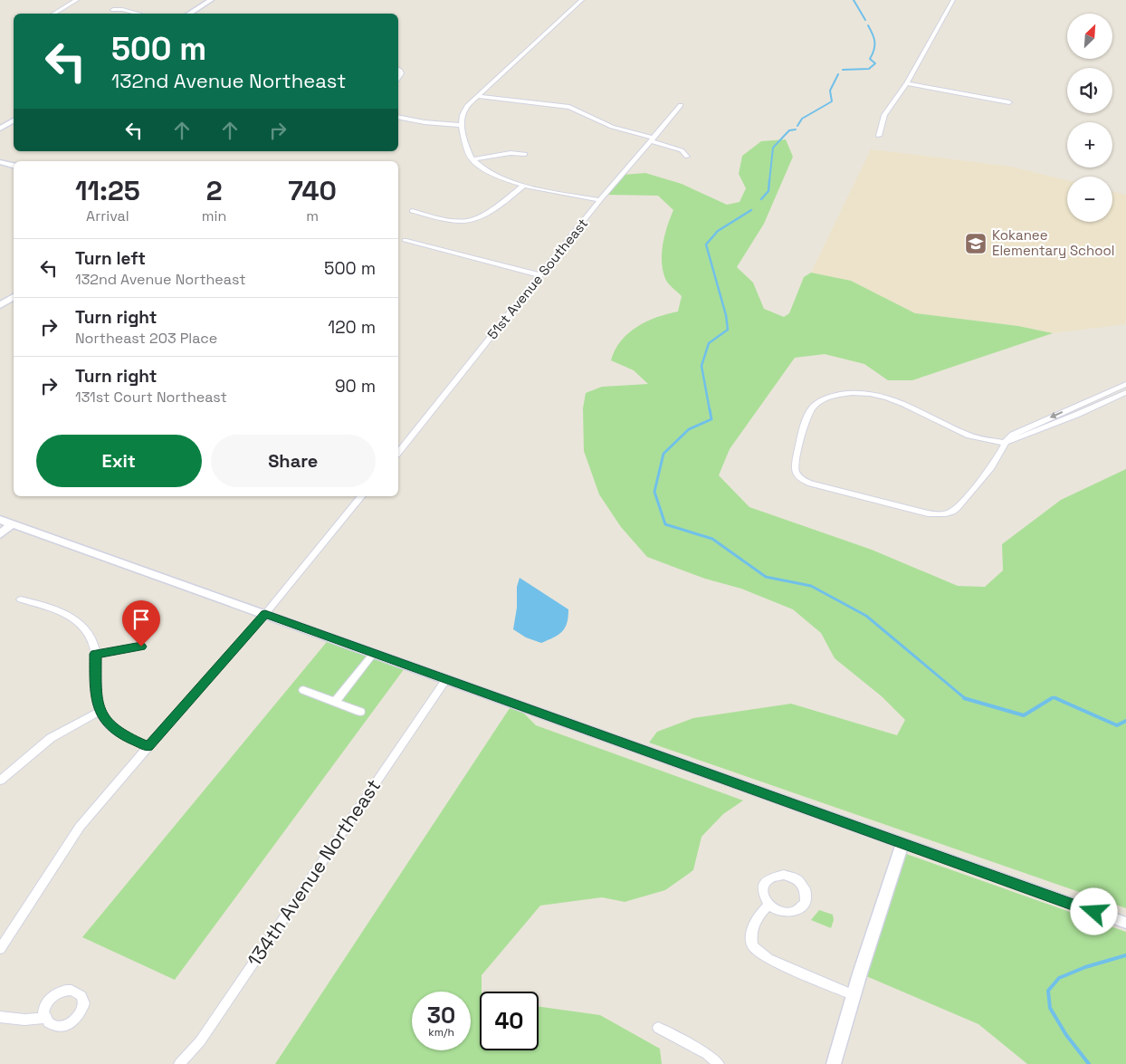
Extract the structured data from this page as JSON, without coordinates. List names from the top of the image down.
{
  "streets": {
    "street": ["51st Avenue Southeast", "134th Avenue Northeast"]
  },
  "places": {
    "school or university": ["Kokanee Elementary School"]
  },
  "north": "top right",
  "page": {
    "map_buttons": ["+", "−"],
    "turn": ["500 m", "132nd Avenue Northeast"],
    "eta": [
      "11:25",
      "Arrival",
      "2",
      "min",
      "740",
      "m"
    ],
    "list": [
      {
        "name": "Turn left",
        "note": "132nd Avenue Northeast",
        "value": "500 m"
      },
      {
        "name": "Turn right",
        "note": "Northeast 203 Place",
        "value": "120 m"
      },
      {
        "name": "Turn right",
        "note": "131st Court Northeast",
        "value": "90 m"
      }
    ],
    "buttons": ["Exit", "Share"],
    "speed": "30 km/h",
    "limit": "40"
  }
}
